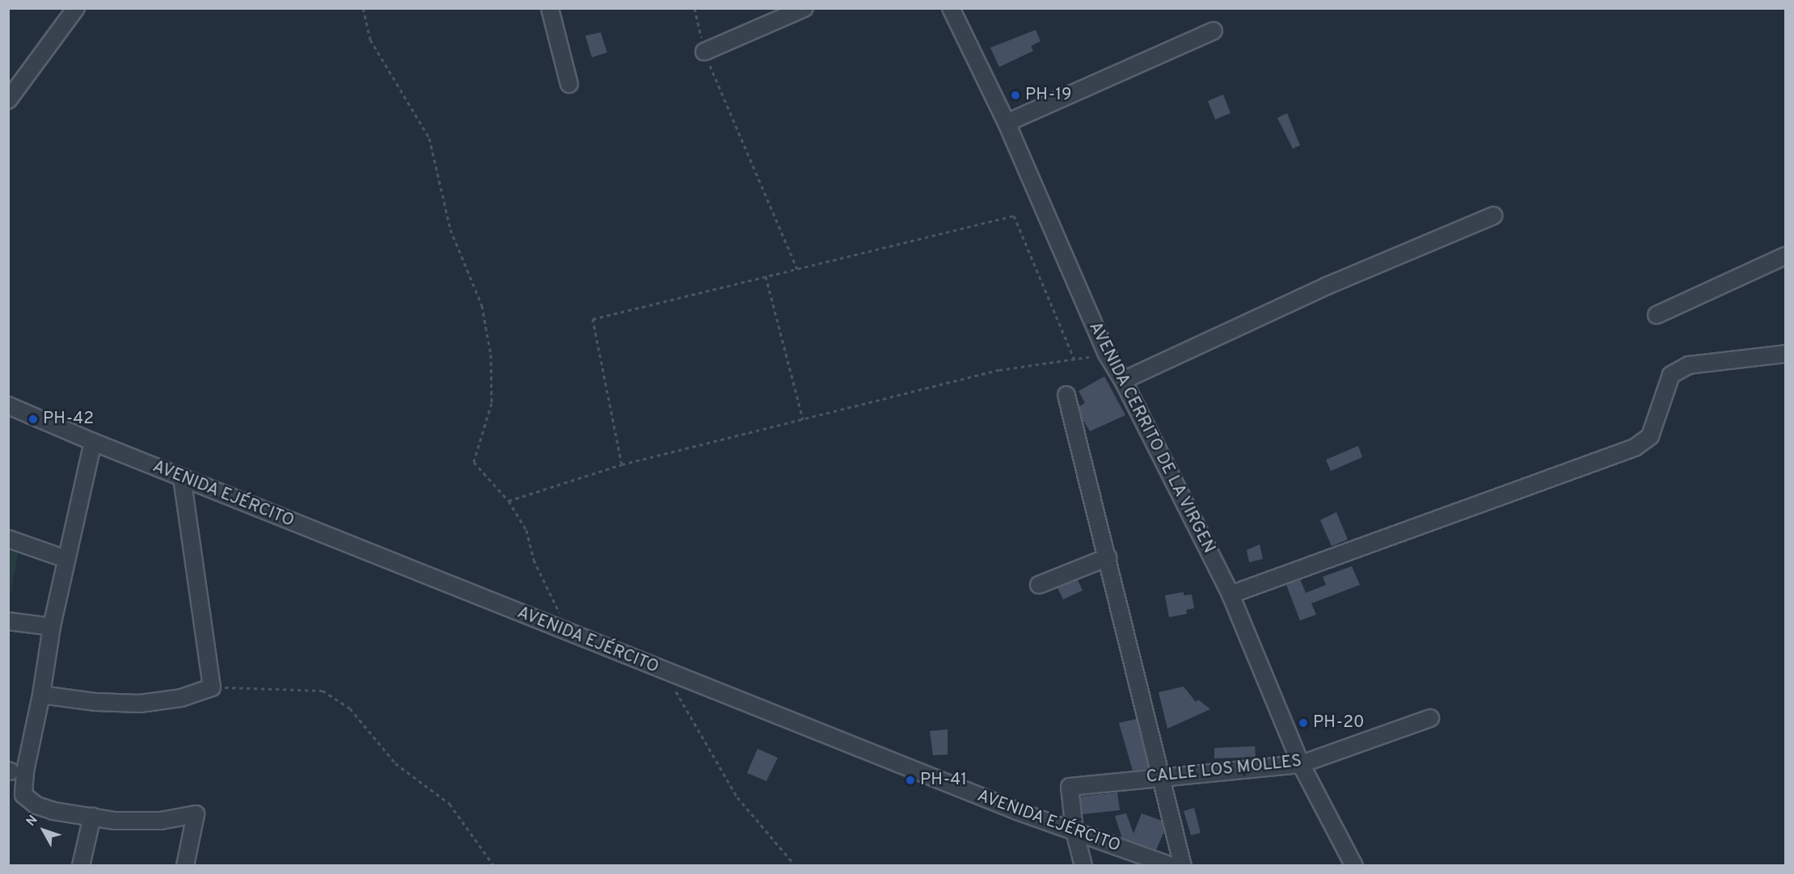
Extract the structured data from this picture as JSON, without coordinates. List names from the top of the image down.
{
  "streets": {
    "street": ["AVENIDA CERRITO DE LA VIRGEN", "AVENIDA EJÉRCITO", "CALLE LOS MOLLES"]
  },
  "crossings": [
    ["AVENIDA CERRITO DE LA VIRGEN", "CALLE LOS MOLLES"],
    ["AVENIDA EJÉRCITO", "CALLE LOS MOLLES"]
  ],
  "places": [
    "PH-19",
    "PH-42",
    "PH-20",
    "PH-41"
  ],
  "north": "top left"
}
